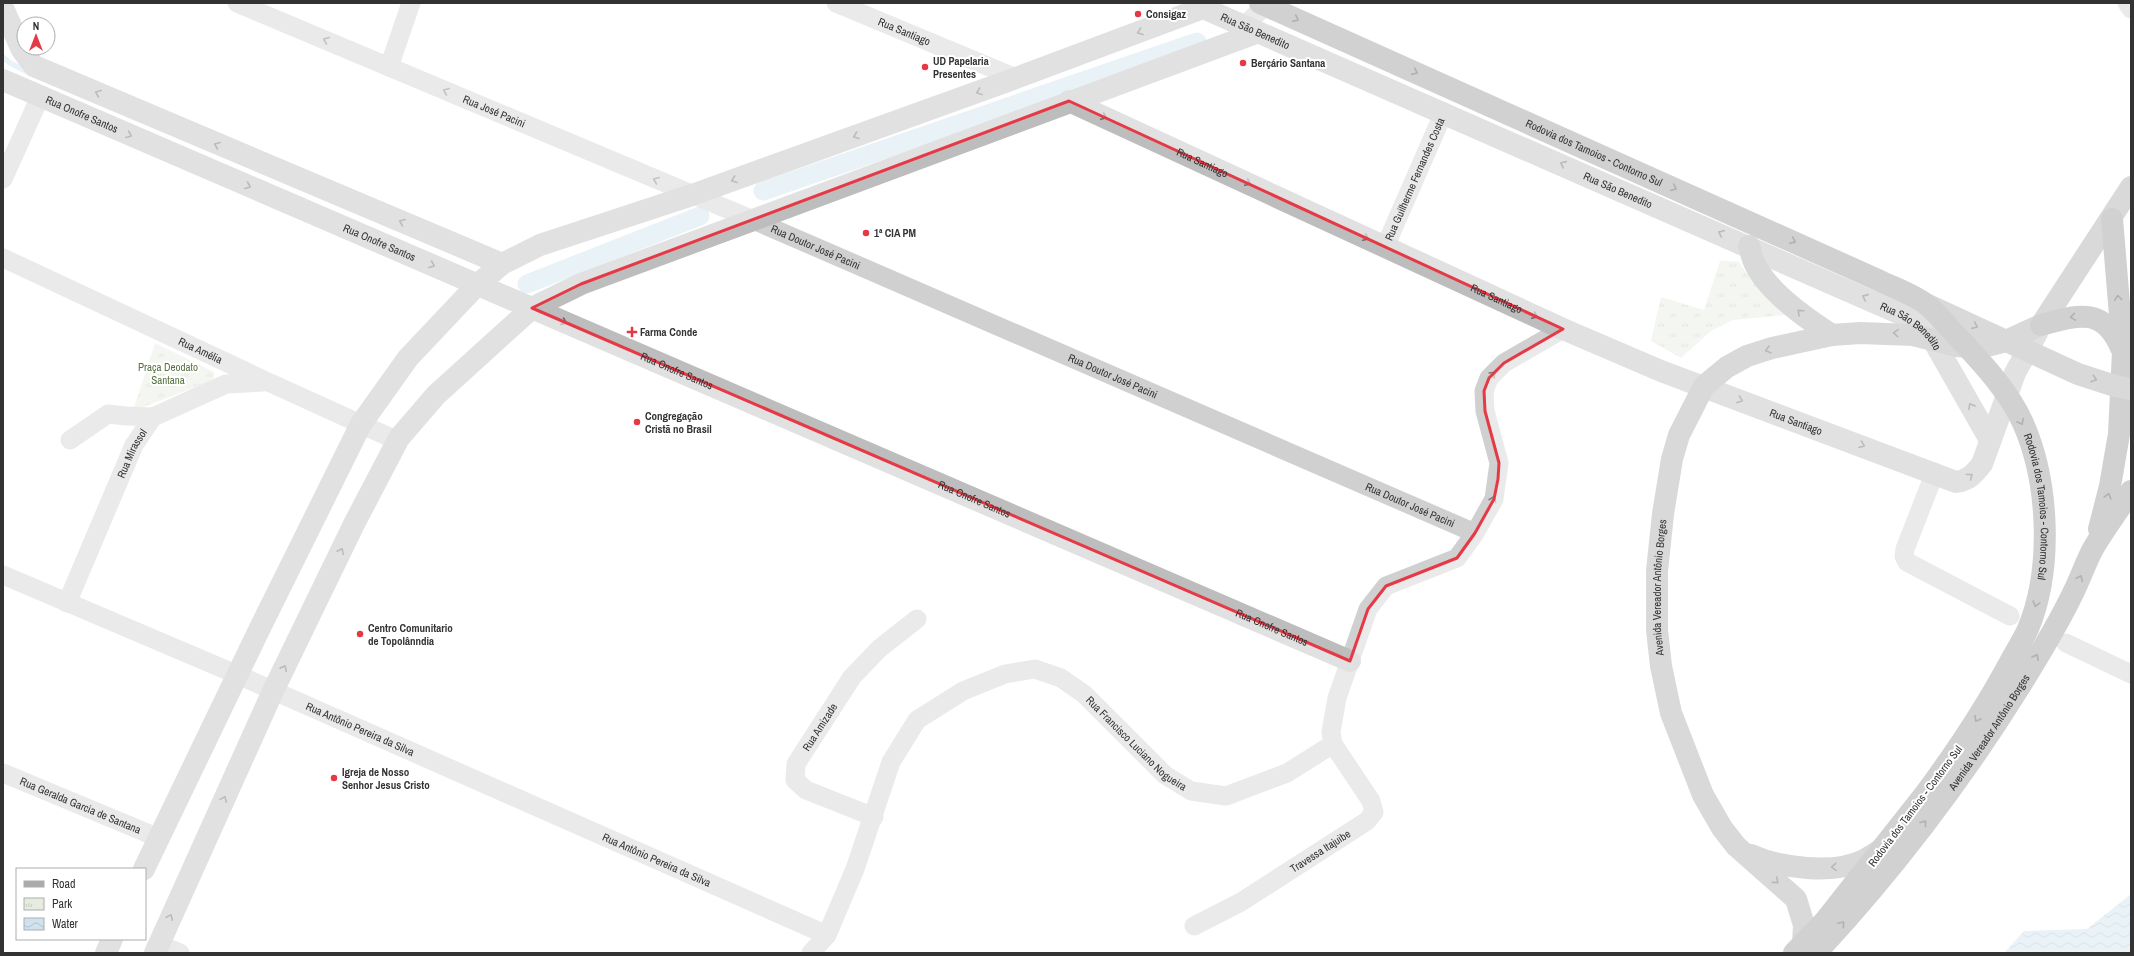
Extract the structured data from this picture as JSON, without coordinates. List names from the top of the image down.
{
  "streets": {
    "highway": ["Rodovia dos Tamoios - Contorno Sul", "Avenida Vereador Antônio Borges"],
    "street": [
      "Rua Santiago",
      "Rua São Benedito",
      "Rua José Pacini",
      "Rua Onofre Santos",
      "Rua Guilherme Fernandes Costa",
      "Rua Doutor José Pacini",
      "Rua Amélia",
      "Rua Mirassol",
      "Rua Amizade",
      "Rua Antônio Pereira da Silva",
      "Rua Francisco Luciano Nogueira",
      "Rua Geralda Garcia de Santana",
      "Travessa Itajuibe"
    ]
  },
  "crossings": [
    ["Rua Santiago", "Rua São Benedito"],
    ["Rua Santiago", "Rua Guilherme Fernandes Costa"],
    ["Rua Santiago", "Avenida Vereador Antônio Borges"],
    ["Rua São Benedito", "Rua Guilherme Fernandes Costa"],
    ["Rua José Pacini", "Rua Doutor José Pacini"],
    ["Rodovia dos Tamoios - Contorno Sul", "Avenida Vereador Antônio Borges"],
    ["Rua Amélia", "Rua Mirassol"],
    ["Rua Mirassol", "Rua Antônio Pereira da Silva"],
    ["Rua Amizade", "Rua Francisco Luciano Nogueira"],
    ["Rua Antônio Pereira da Silva", "Rua Francisco Luciano Nogueira"],
    ["Rua Francisco Luciano Nogueira", "Travessa Itajuibe"]
  ],
  "one_way": ["Rua Santiago", "Rua São Benedito"],
  "parks": ["Praça Deodato Santana"],
  "places": {
    "other": [
      "Consigaz",
      "Berçário Santana",
      "UD Papelaria Presentes",
      "1ª CIA PM",
      "Congregação Cristã no Brasil",
      "Centro Comunitario de Topolânndia",
      "Igreja de Nosso Senhor Jesus Cristo"
    ],
    "health": ["Farma Conde"]
  },
  "legend": ["Road", "Park", "Water"],
  "north": "top"
}
